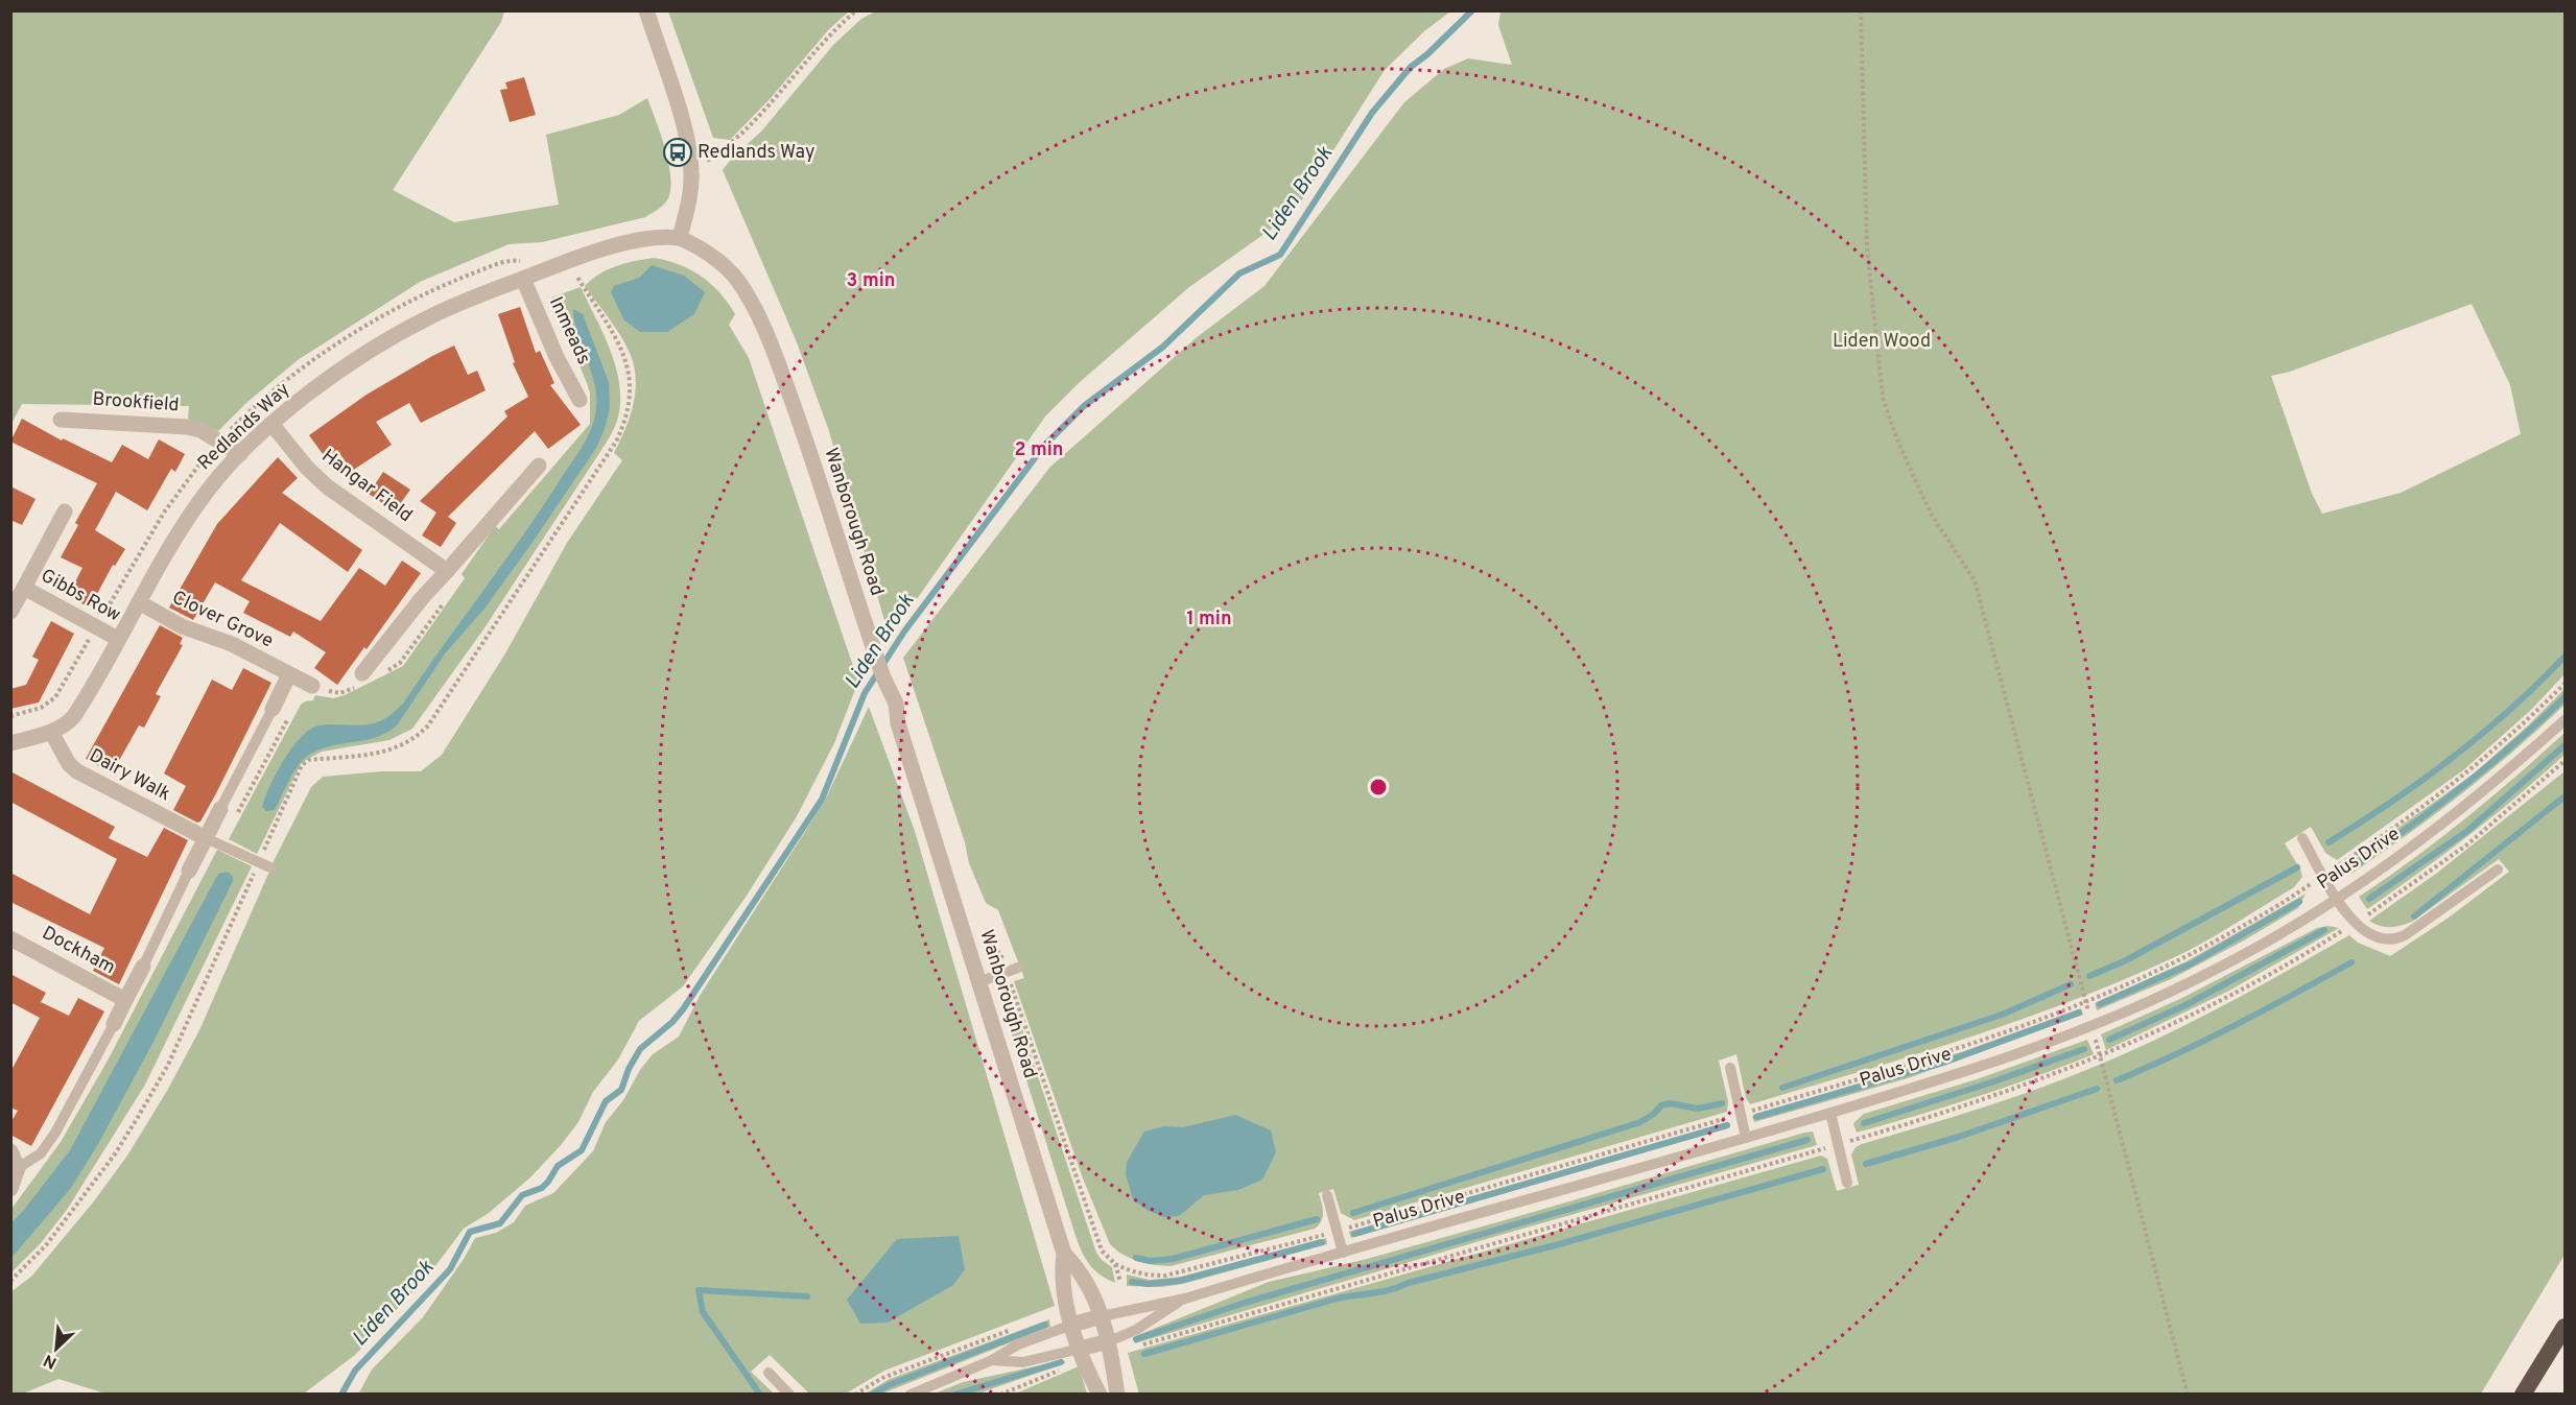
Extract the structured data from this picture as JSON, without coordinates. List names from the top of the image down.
{
  "streets": {
    "street": [
      "Inmeads",
      "Brookfield",
      "Redlands Way",
      "Hangar Field",
      "Wanborough Road",
      "Gibbs Row",
      "Clover Grove",
      "Dairy Walk",
      "Palus Drive",
      "Dockham"
    ]
  },
  "crossings": [
    ["Inmeads", "Redlands Way"],
    ["Brookfield", "Redlands Way"],
    ["Redlands Way", "Hangar Field"],
    ["Redlands Way", "Wanborough Road"],
    ["Redlands Way", "Gibbs Row"],
    ["Redlands Way", "Clover Grove"],
    ["Redlands Way", "Dairy Walk"],
    ["Wanborough Road", "Palus Drive"]
  ],
  "water": ["Liden Brook"],
  "parks": ["Liden Wood"],
  "places": {
    "bus stop": ["Redlands Way"]
  },
  "north": "bottom left",
  "rings": ["3 min", "2 min", "1 min"]
}
